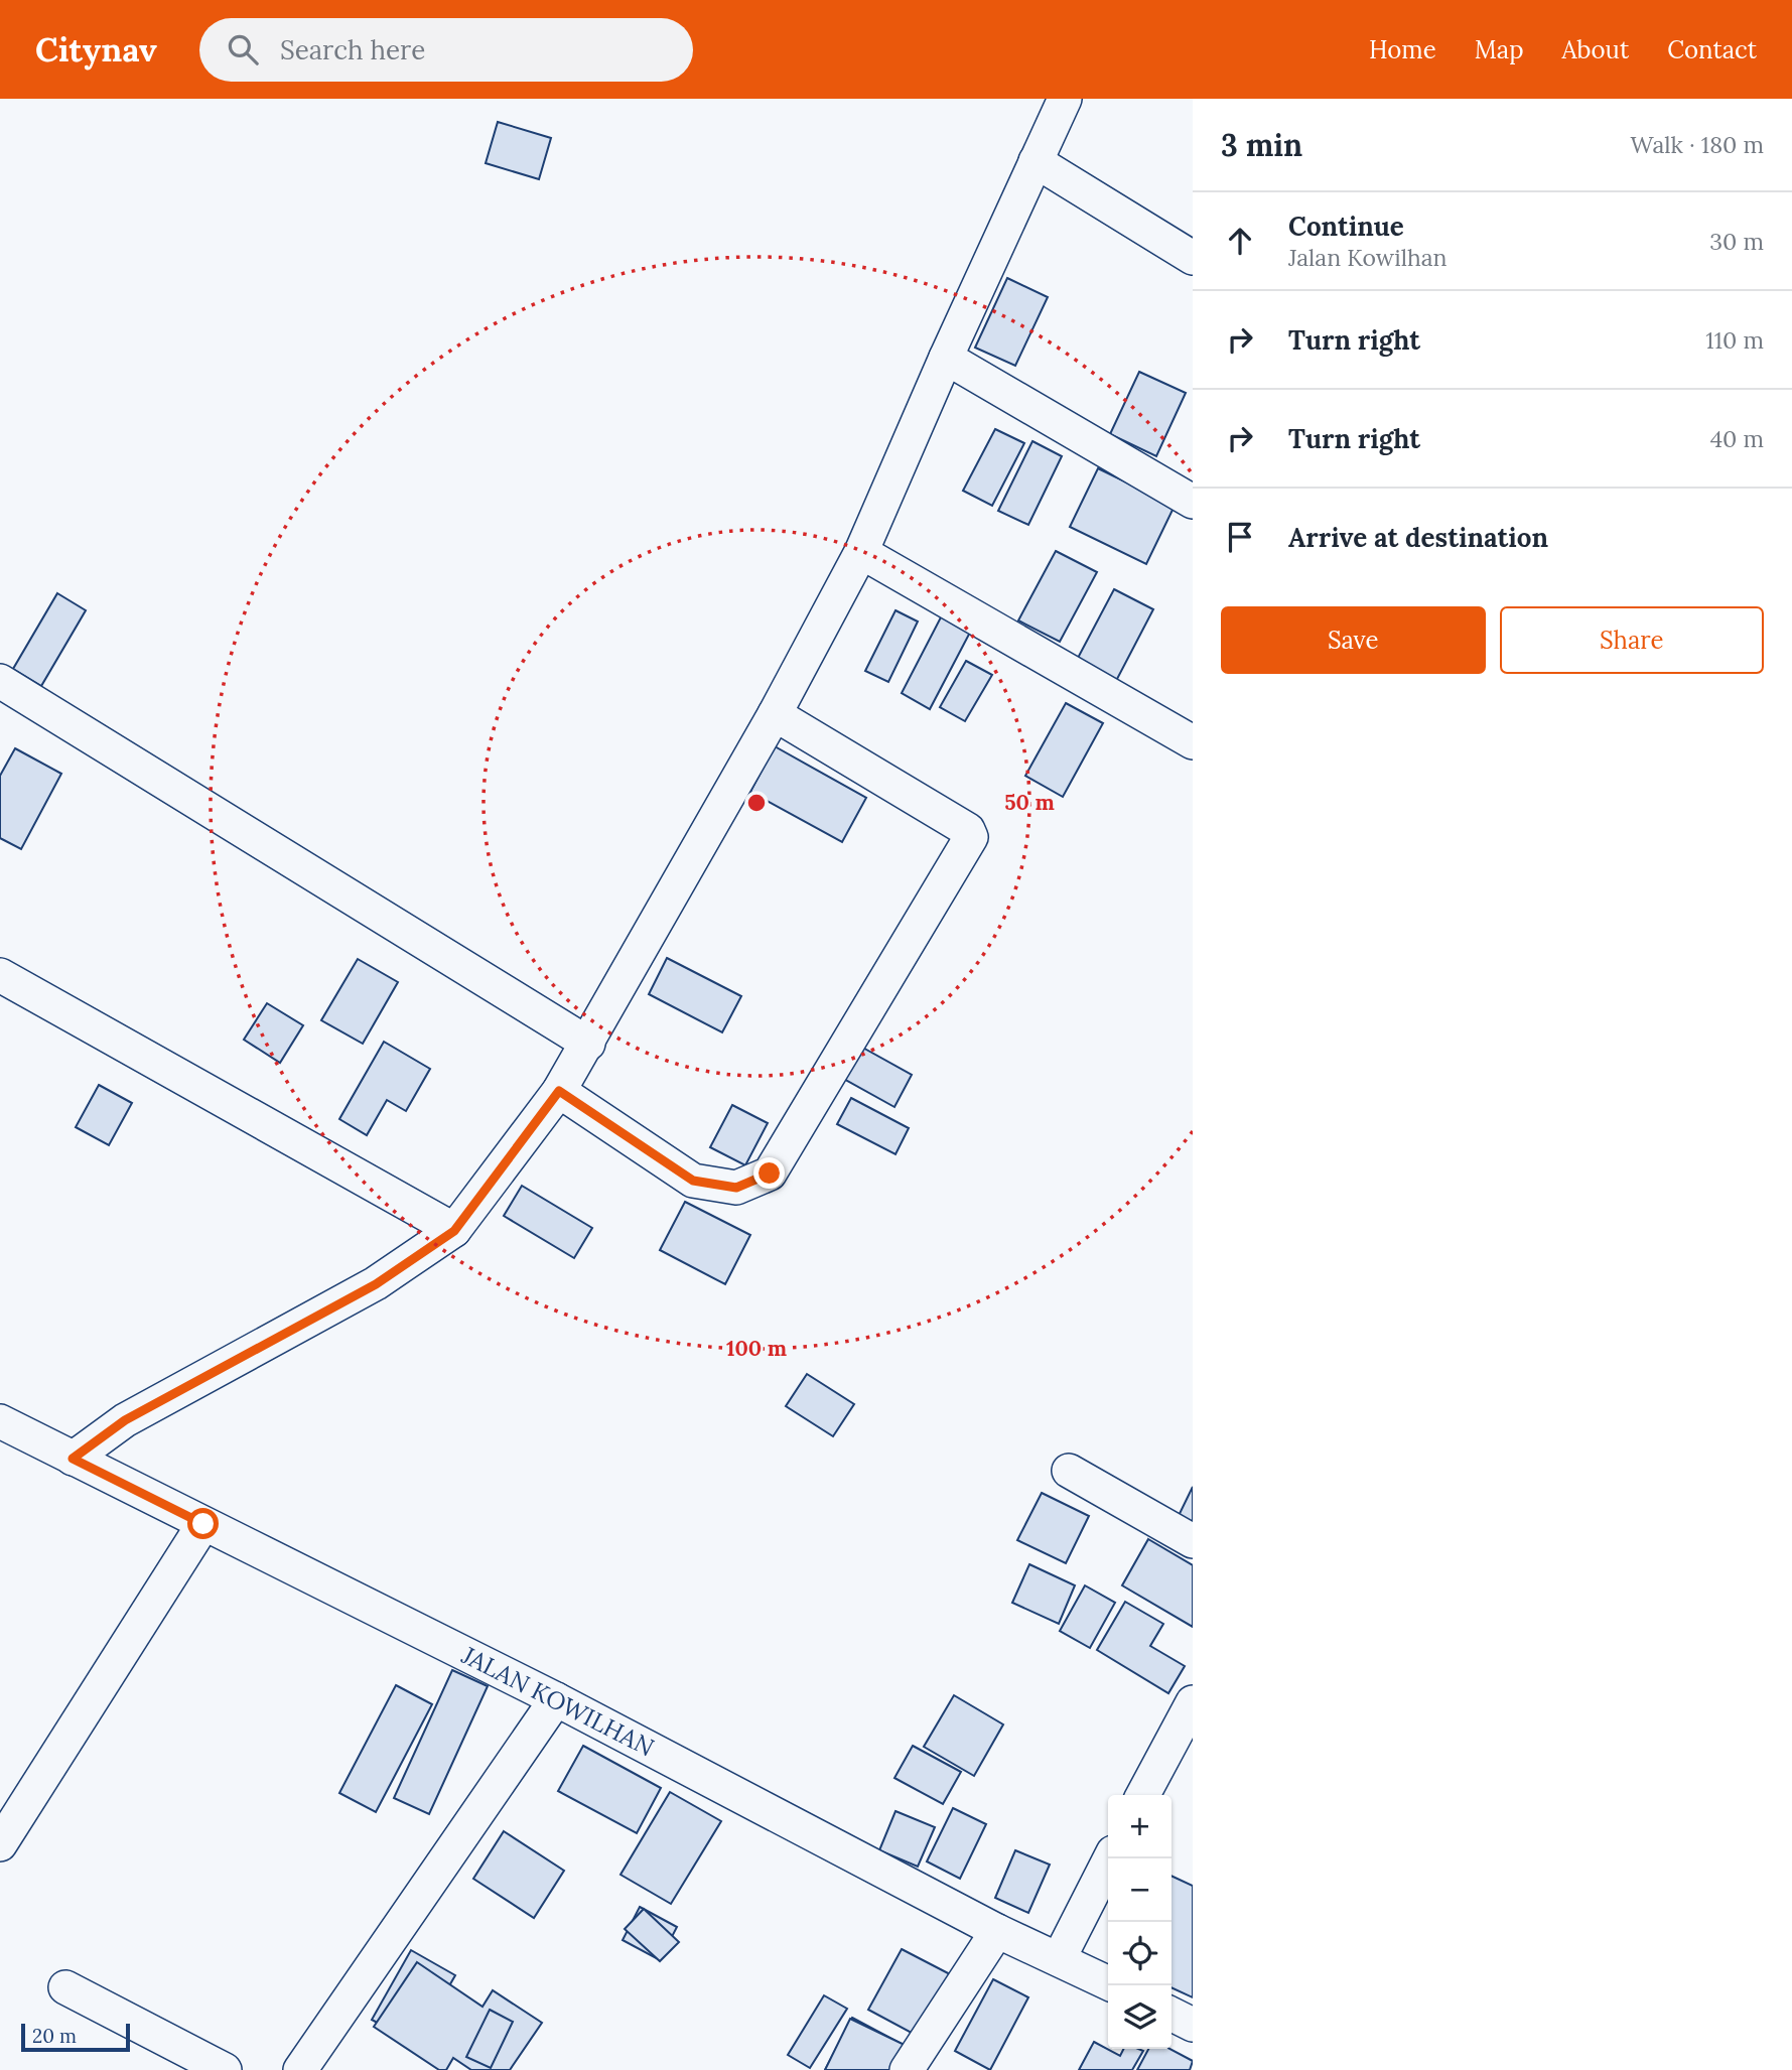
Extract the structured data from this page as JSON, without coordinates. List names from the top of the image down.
{
  "streets": {
    "street": ["JALAN KOWILHAN"]
  },
  "scale_bar": "20 m",
  "page": {
    "header": "Citynav",
    "search": "Search here",
    "nav": [
      "Home",
      "Map",
      "About",
      "Contact"
    ],
    "heading": ["3 min", "Walk · 180 m"],
    "list": [
      ["Continue", "Jalan Kowilhan", "30 m"],
      ["Turn right", "110 m"],
      ["Turn right", "40 m"],
      "Arrive at destination"
    ],
    "buttons": ["Save", "Share"],
    "map_buttons": ["+", "−"],
    "scale": "20 m"
  },
  "rings": ["50 m", "100 m"]
}
